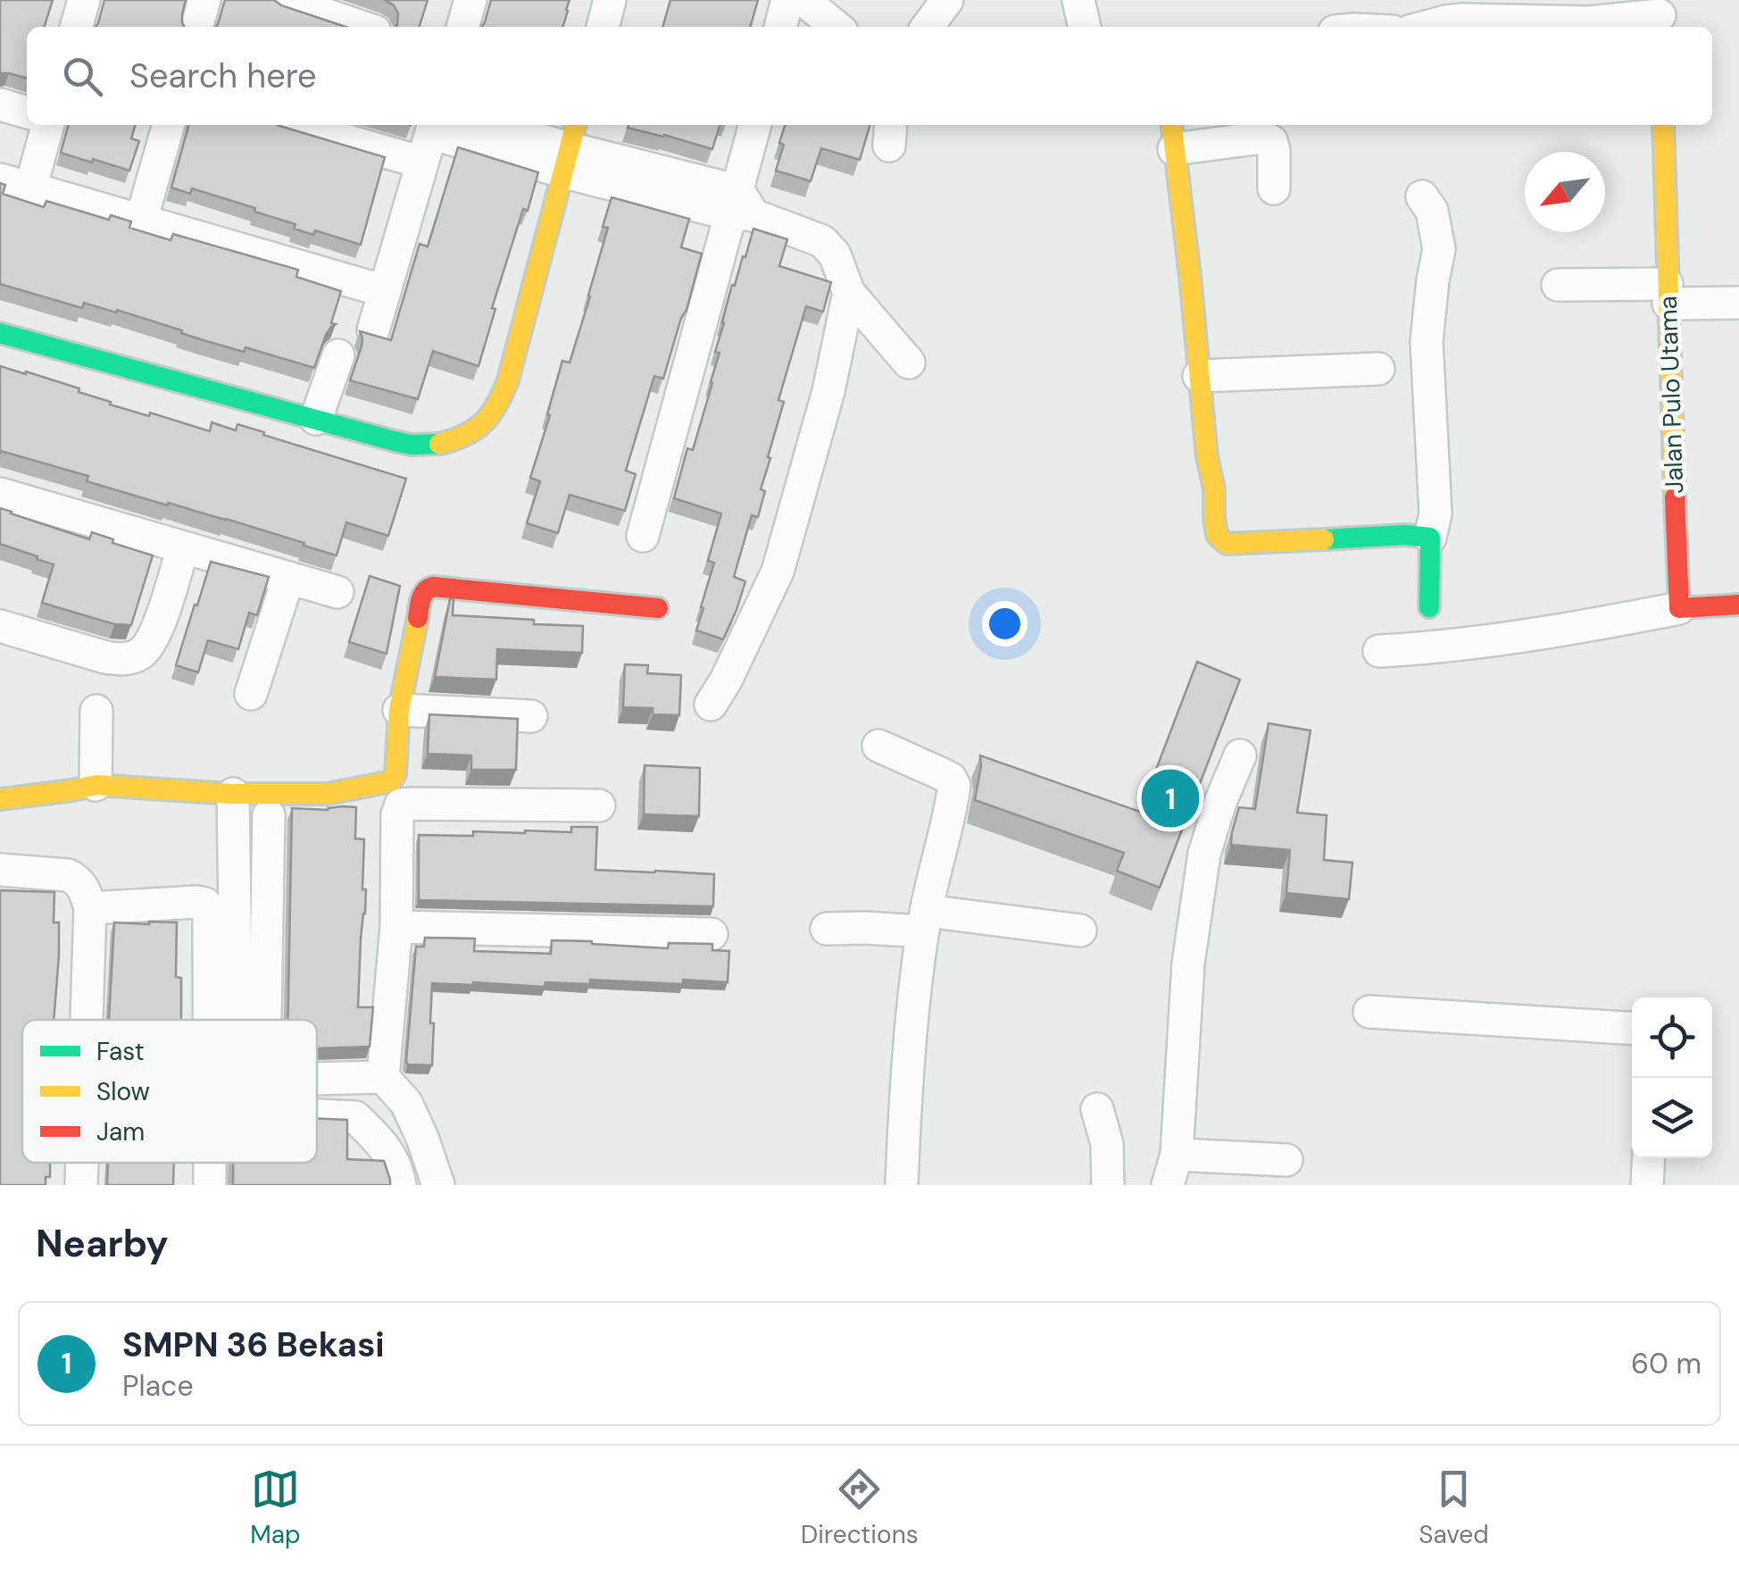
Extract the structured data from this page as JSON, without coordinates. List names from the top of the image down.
{
  "streets": {
    "street": ["Jalan Pulo Utama"]
  },
  "legend": ["Fast", "Slow", "Jam"],
  "north": "bottom left",
  "page": {
    "search": "Search here",
    "pins": "1",
    "heading": "Nearby",
    "list": [
      {
        "mark": "1",
        "name": "SMPN 36 Bekasi",
        "note": "Place",
        "value": "60 m"
      }
    ],
    "nav": ["Map", "Directions", "Saved"]
  }
}
